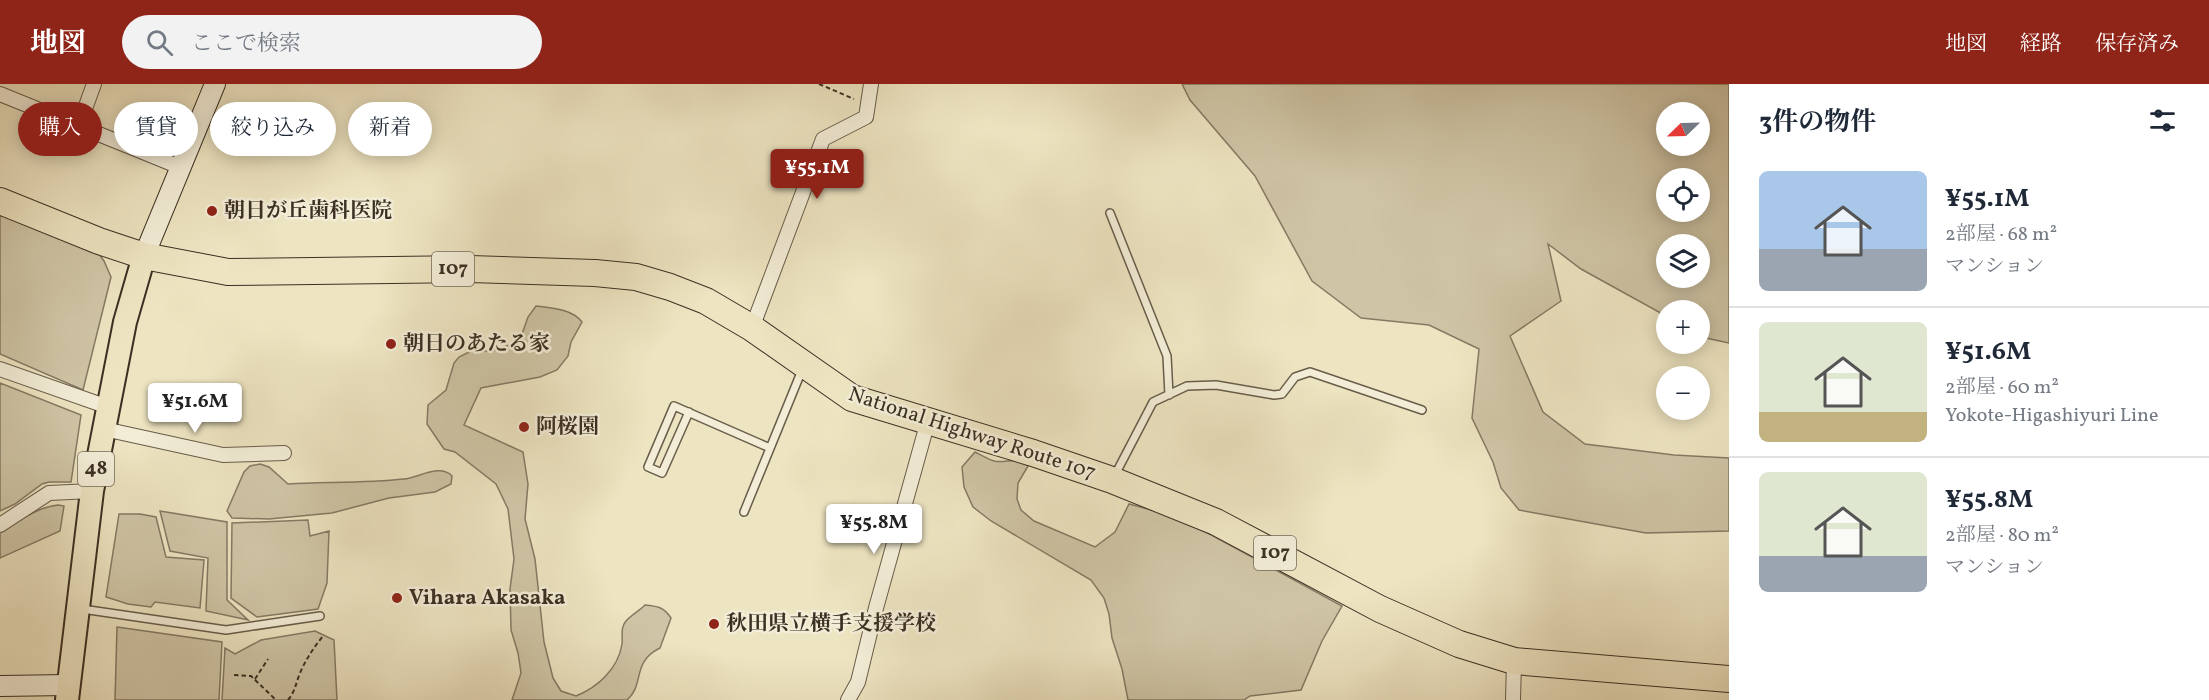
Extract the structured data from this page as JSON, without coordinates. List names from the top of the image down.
{
  "streets": {
    "highway": ["107", "National Highway Route 107"],
    "main road": ["48"]
  },
  "crossings": [
    ["National Highway Route 107", "48"]
  ],
  "places": [
    "朝日が丘歯科医院",
    "朝日のあたる家",
    "阿桜園",
    "Vihara Akasaka",
    "秋田県立横手支援学校"
  ],
  "north": "bottom left",
  "page": {
    "header": "地図",
    "search": "ここで検索",
    "nav": ["地図", "経路", "保存済み"],
    "heading": "3件の物件",
    "map_buttons": ["+", "−"],
    "chip": [
      "購入",
      "賃貸",
      "絞り込み",
      "新着"
    ],
    "price": ["¥55.1M", "¥51.6M", "¥55.8M"],
    "list": [
      {
        "name": "¥55.1M",
        "note": "2部屋 · 68 m² · マンション"
      },
      {
        "name": "¥51.6M",
        "note": "2部屋 · 60 m² · Yokote-Higashiyuri Line"
      },
      {
        "name": "¥55.8M",
        "note": "2部屋 · 80 m² · マンション"
      }
    ]
  }
}
